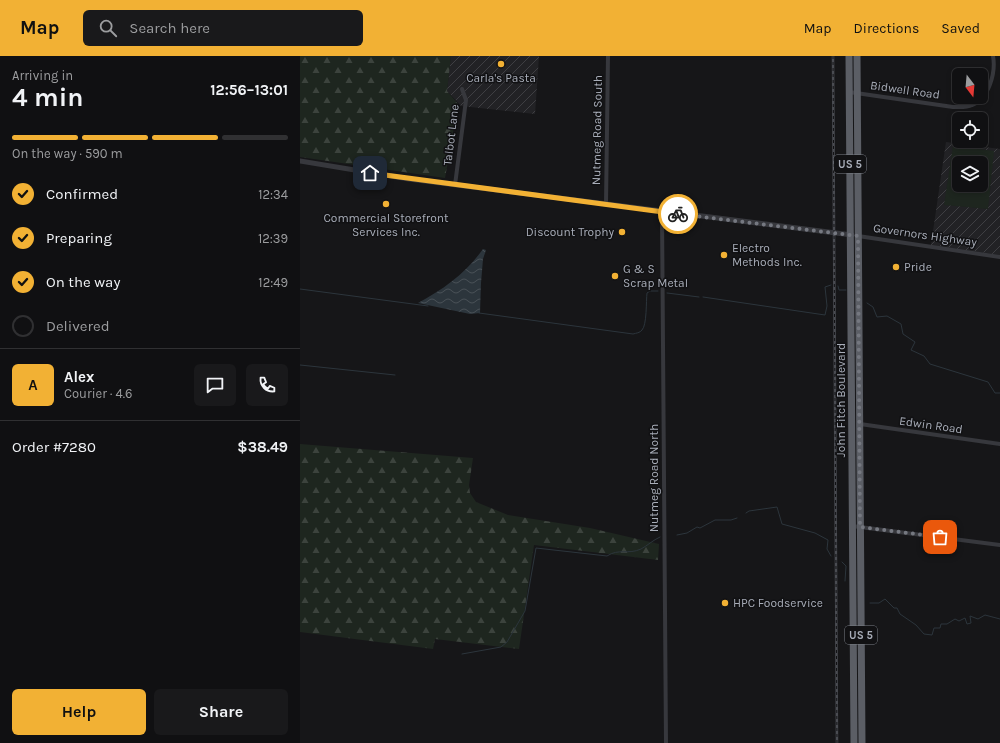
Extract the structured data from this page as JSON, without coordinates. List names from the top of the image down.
{
  "streets": {
    "highway": ["US 5", "John Fitch Boulevard"],
    "street": [
      "Bidwell Road",
      "Nutmeg Road South",
      "Talbot Lane",
      "Governors Highway",
      "Edwin Road",
      "Nutmeg Road North"
    ]
  },
  "crossings": [
    ["Bidwell Road", "John Fitch Boulevard"],
    ["Nutmeg Road South", "Governors Highway"],
    ["Talbot Lane", "Governors Highway"],
    ["Governors Highway", "John Fitch Boulevard"],
    ["Governors Highway", "Nutmeg Road North"],
    ["John Fitch Boulevard", "Edwin Road"]
  ],
  "places": [
    "Carla's Pasta",
    "Commercial Storefront Services Inc.",
    "Discount Trophy",
    "Electro Methods Inc.",
    "Pride",
    "G & S Scrap Metal",
    "HPC Foodservice"
  ],
  "north": "bottom",
  "page": {
    "header": "Map",
    "search": "Search here",
    "nav": ["Map", "Directions", "Saved"],
    "heading": ["4 min", "Arriving in", "12:56–13:01"],
    "panel": [
      "Alex",
      "Courier · 4.6",
      "Order #7280",
      "$38.49"
    ],
    "bar": "On the way · 590 m",
    "list": [
      ["Confirmed", "12:34"],
      ["Preparing", "12:39"],
      ["On the way", "12:49"],
      "Delivered"
    ],
    "round": "A",
    "buttons": ["Help", "Share"]
  }
}
